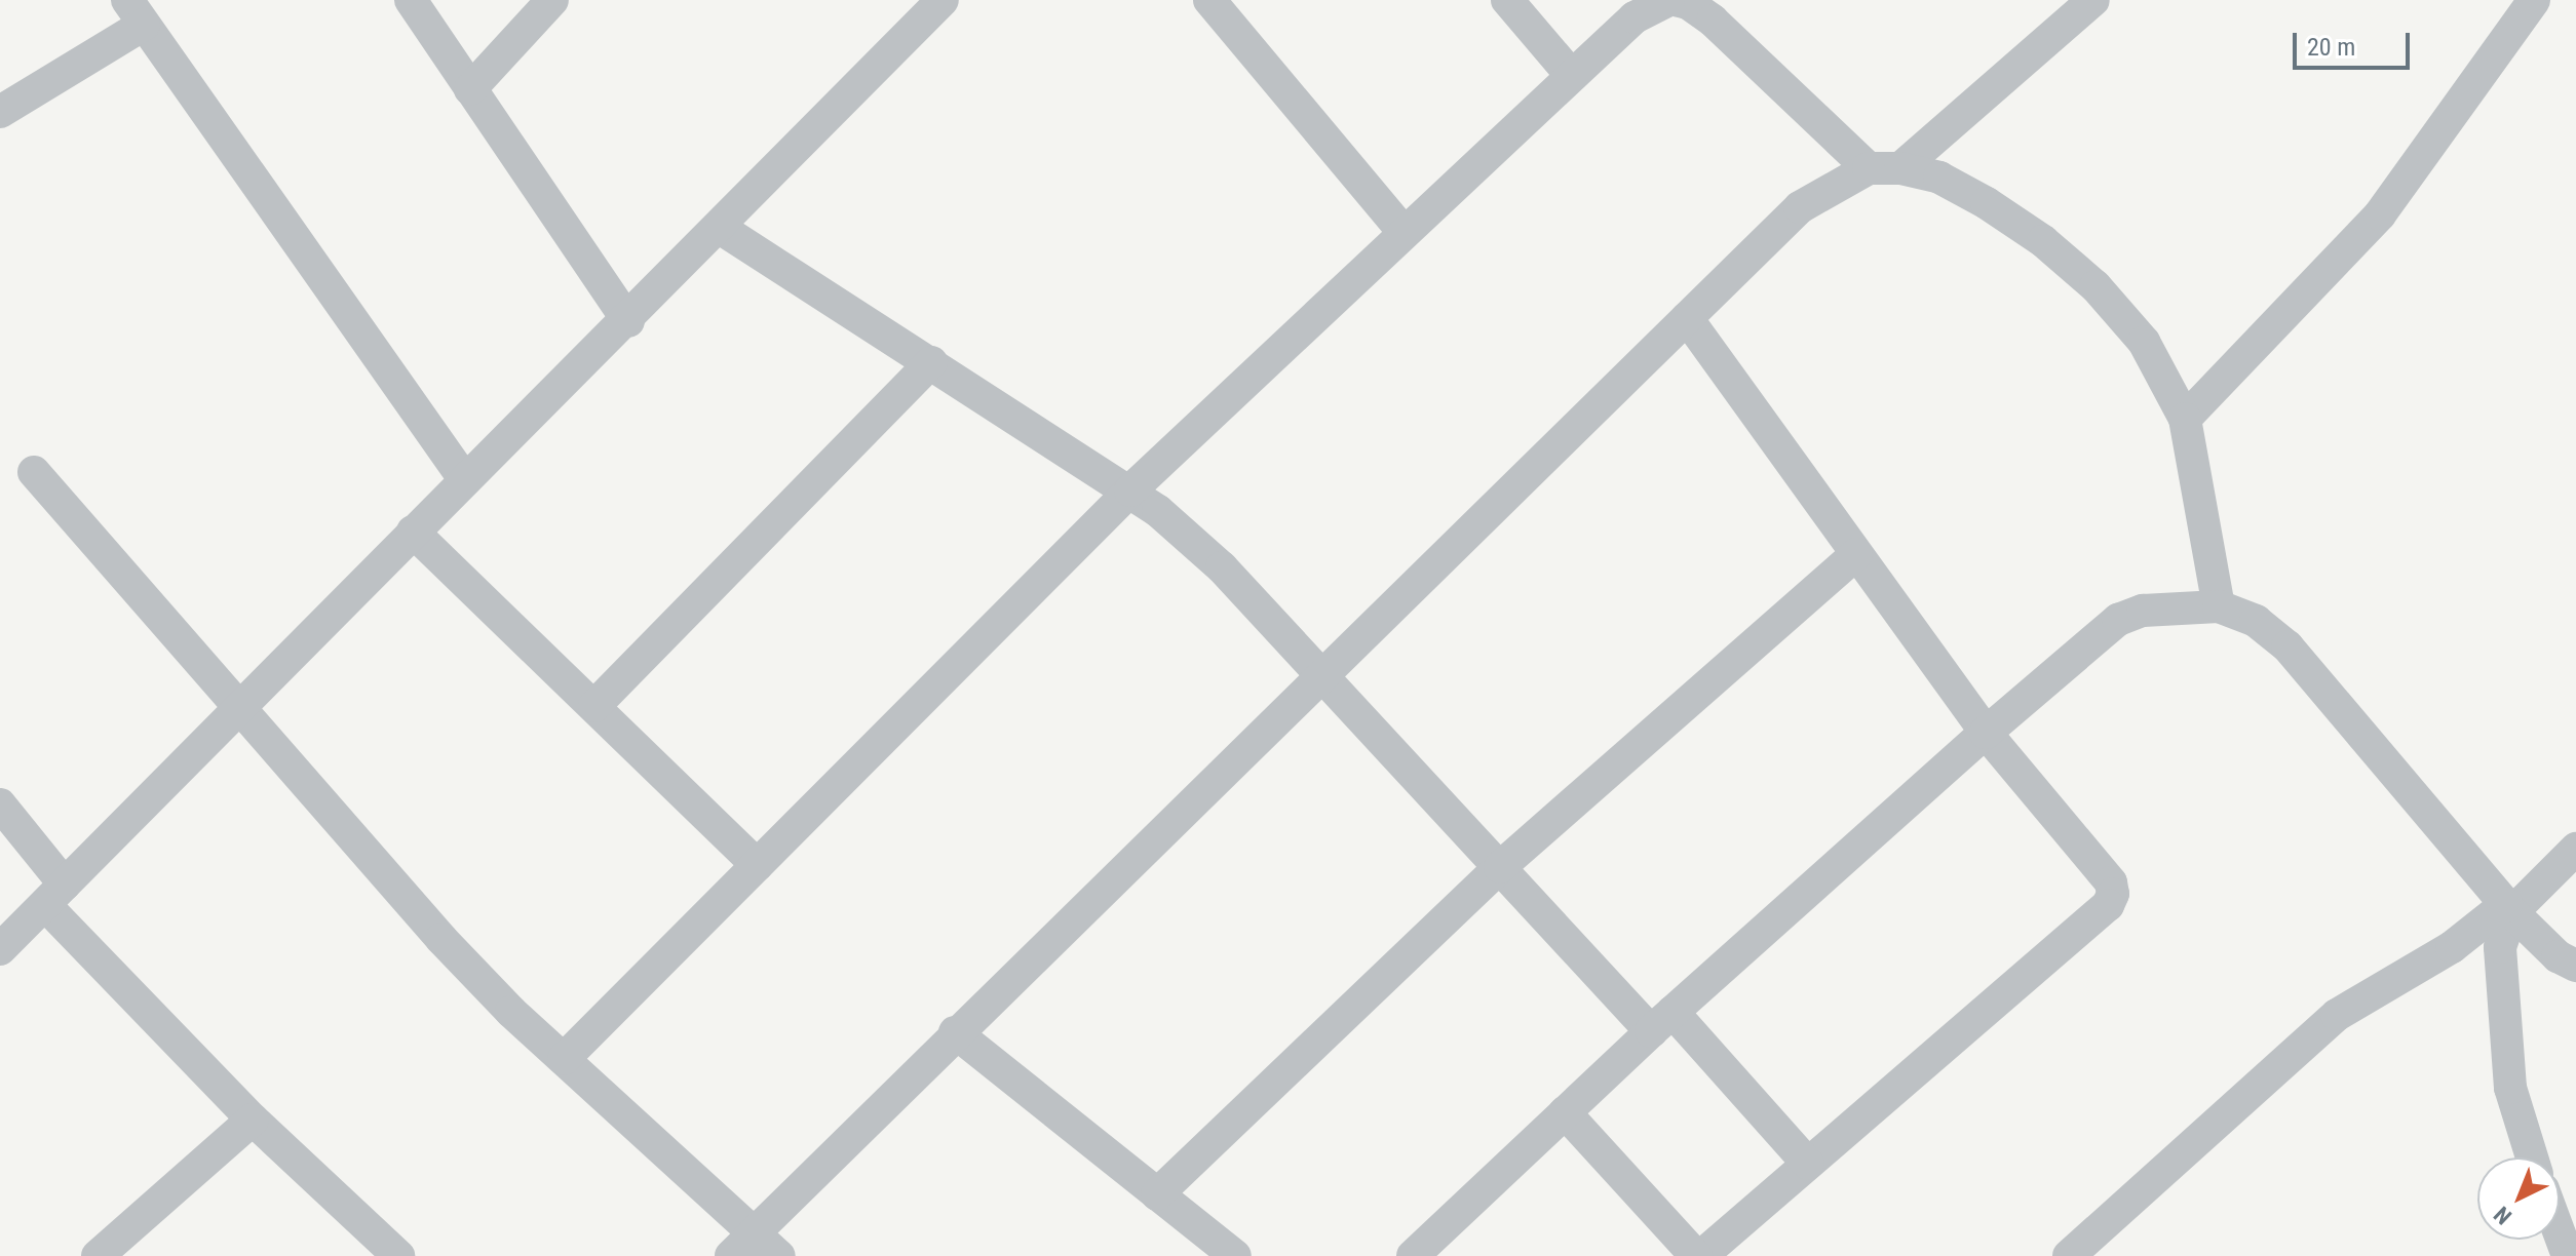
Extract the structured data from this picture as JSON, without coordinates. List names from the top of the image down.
{
  "scale_bar": "20 m",
  "north": "bottom left"
}
